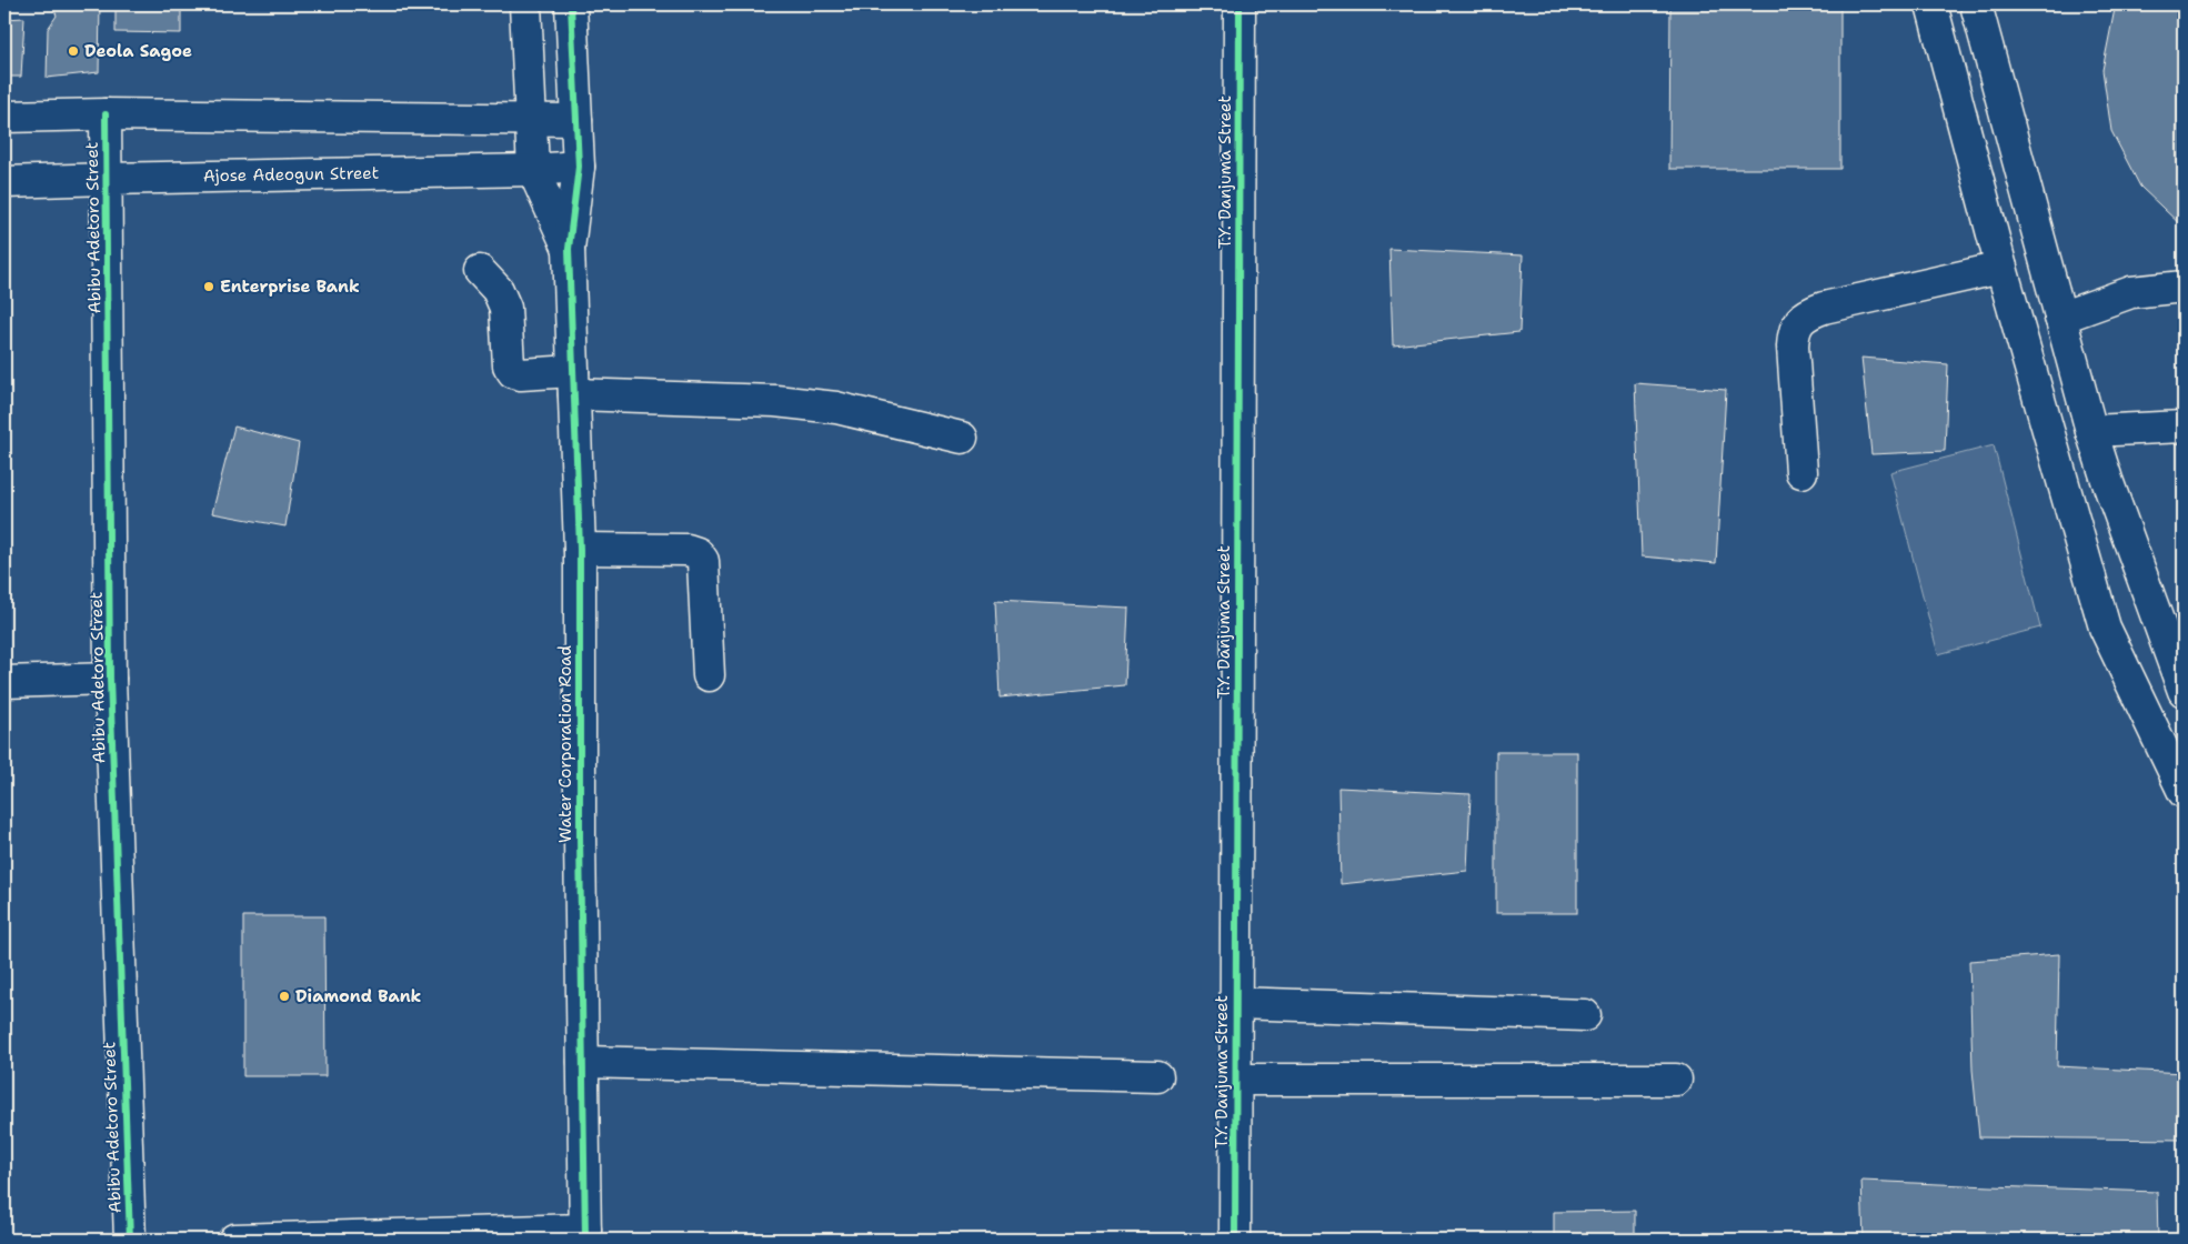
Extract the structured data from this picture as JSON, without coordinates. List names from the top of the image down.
{
  "streets": {
    "street": [
      "T.Y. Danjuma Street",
      "Ajose Adeogun Street",
      "Abibu Adetoro Street",
      "Water Corporation Road"
    ]
  },
  "crossings": [
    ["Ajose Adeogun Street", "Abibu Adetoro Street"]
  ],
  "places": ["Deola Sagoe", "Enterprise Bank", "Diamond Bank"]
}
